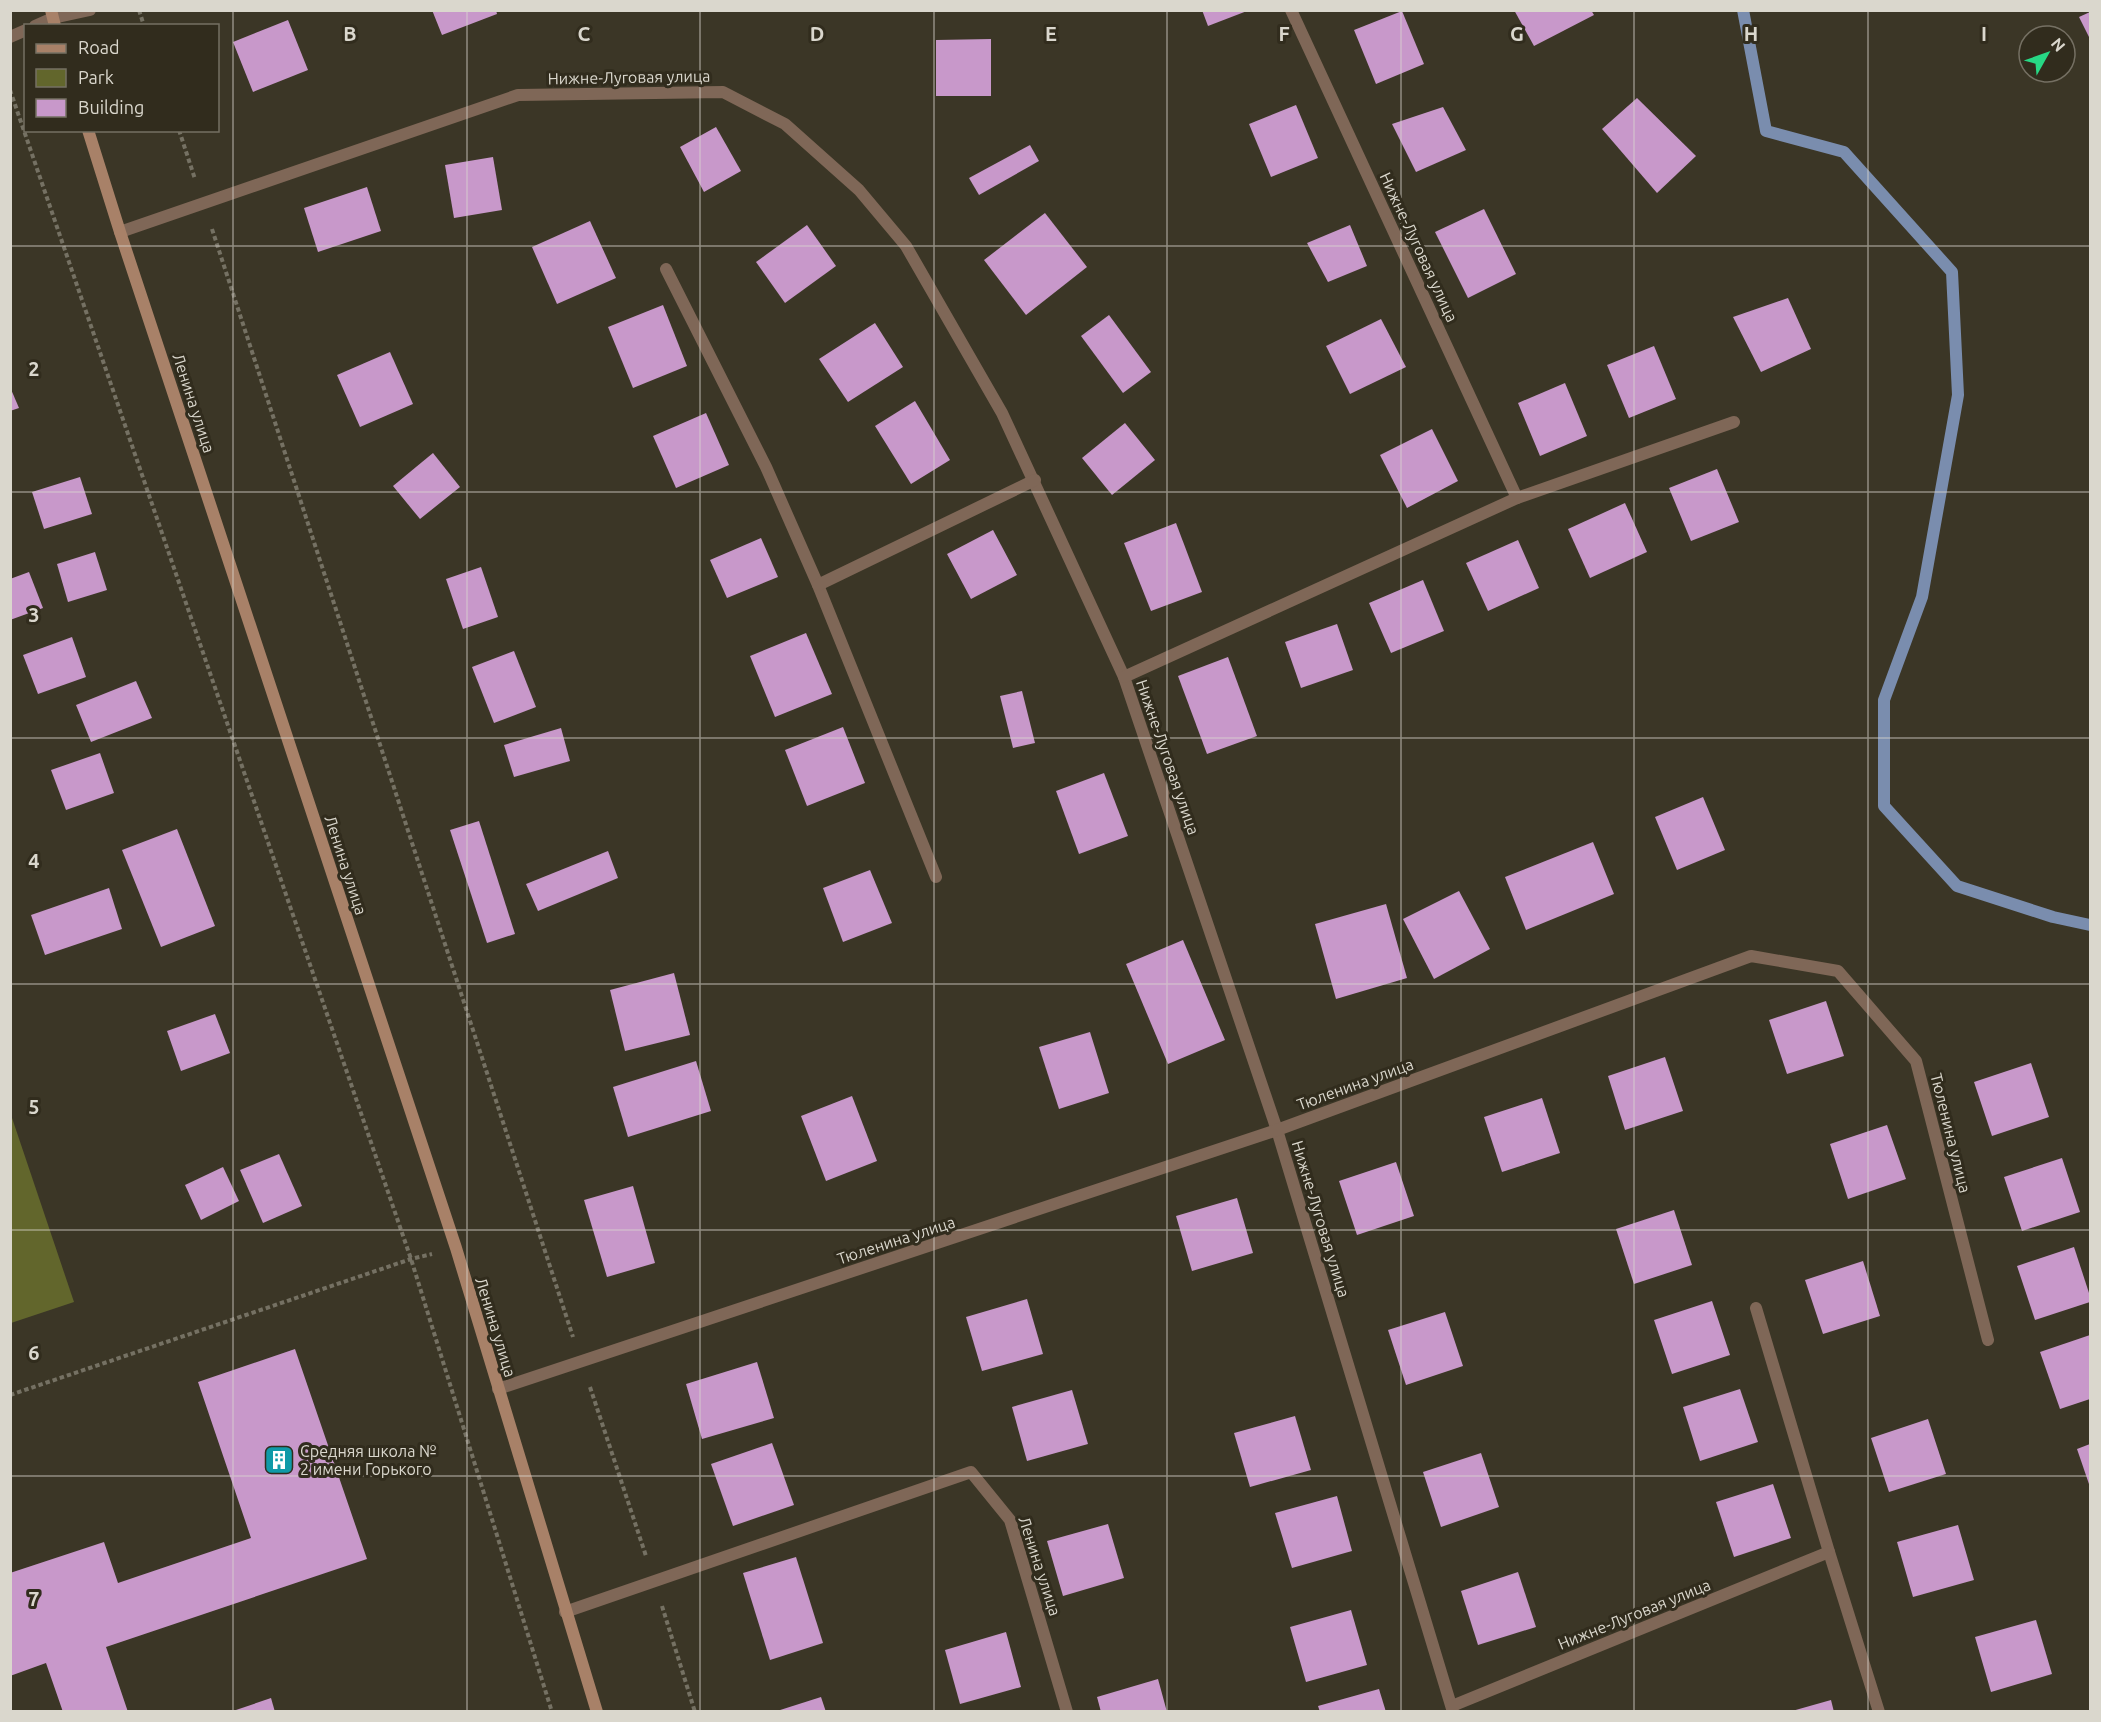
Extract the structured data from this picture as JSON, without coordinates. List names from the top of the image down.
{
  "streets": {
    "main road": ["Ленина улица"],
    "street": ["Нижне-Луговая улица", "Тюленина улица"]
  },
  "crossings": [
    ["Нижне-Луговая улица", "Ленина улица"],
    ["Нижне-Луговая улица", "Тюленина улица"],
    ["Ленина улица", "Тюленина улица"]
  ],
  "places": {
    "building": ["Средняя школа № 2 имени Горького"]
  },
  "legend": ["Road", "Park", "Building"],
  "north": "top right",
  "grid": {
    "columns": [
      "B",
      "C",
      "D",
      "E",
      "F",
      "G",
      "H",
      "I"
    ],
    "rows": [
      "2",
      "3",
      "4",
      "5",
      "6",
      "7"
    ]
  }
}
